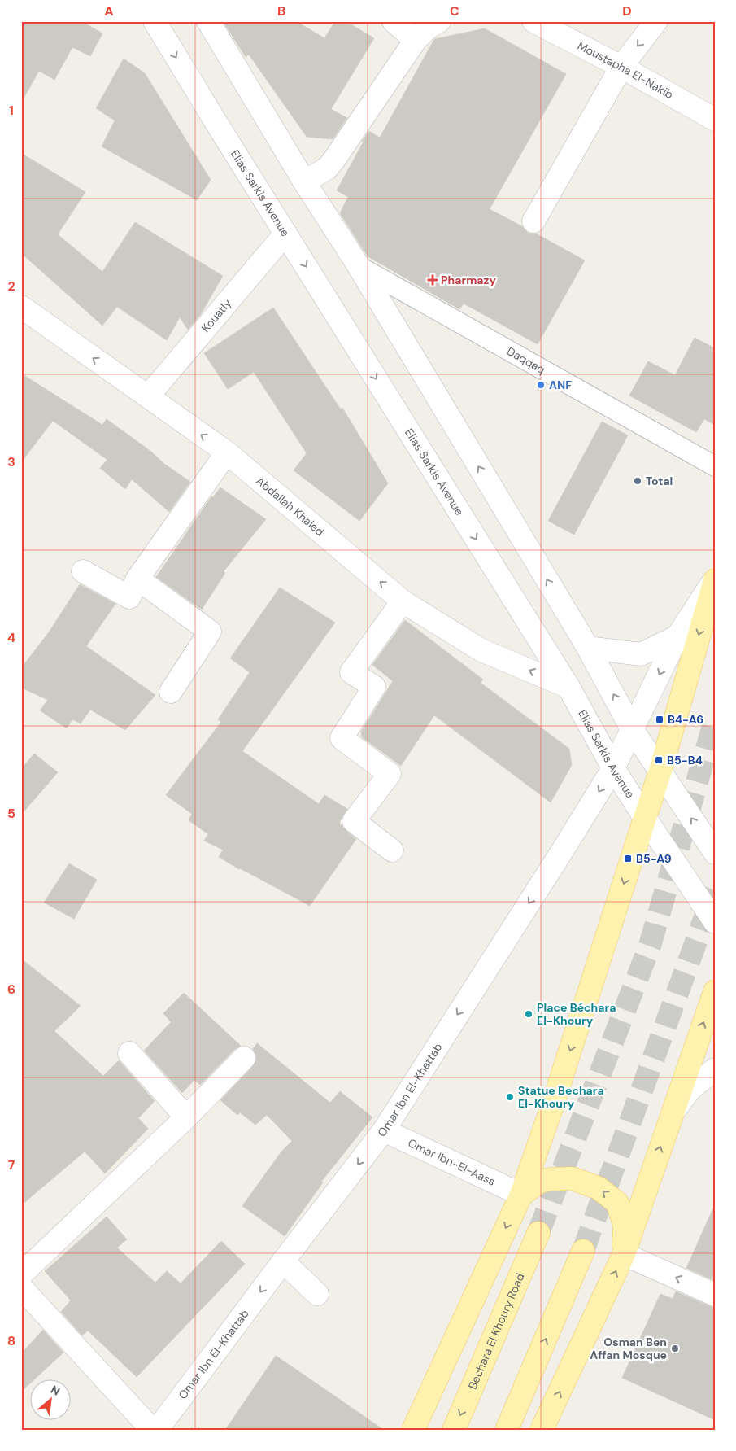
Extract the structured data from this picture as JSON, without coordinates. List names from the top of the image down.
{
  "streets": {
    "main road": ["Bechara El Khoury Road"],
    "street": [
      "Moustapha El-Nakib",
      "Elias Sarkis Avenue",
      "Kouatly",
      "Abdallah Khaled",
      "Omar Ibn El-Khattab",
      "Omar Ibn-El-Aass"
    ],
    "lane": ["Daqqaq"]
  },
  "crossings": [
    ["Elias Sarkis Avenue", "Kouatly"],
    ["Elias Sarkis Avenue", "Abdallah Khaled"],
    ["Elias Sarkis Avenue", "Omar Ibn El-Khattab"],
    ["Kouatly", "Abdallah Khaled"],
    ["Omar Ibn El-Khattab", "Omar Ibn-El-Aass"]
  ],
  "places": {
    "health": ["Pharmazy"],
    "other": [
      "ANF",
      "Total",
      "Place Béchara El-Khoury",
      "Statue Bechara El-Khoury",
      "Osman Ben Affan Mosque"
    ],
    "transit": ["B4-A6", "B5-B4", "B5-A9"]
  },
  "north": "top right",
  "grid": {
    "columns": [
      "A",
      "B",
      "C",
      "D"
    ],
    "rows": [
      "1",
      "2",
      "3",
      "4",
      "5",
      "6",
      "7",
      "8"
    ]
  }
}
